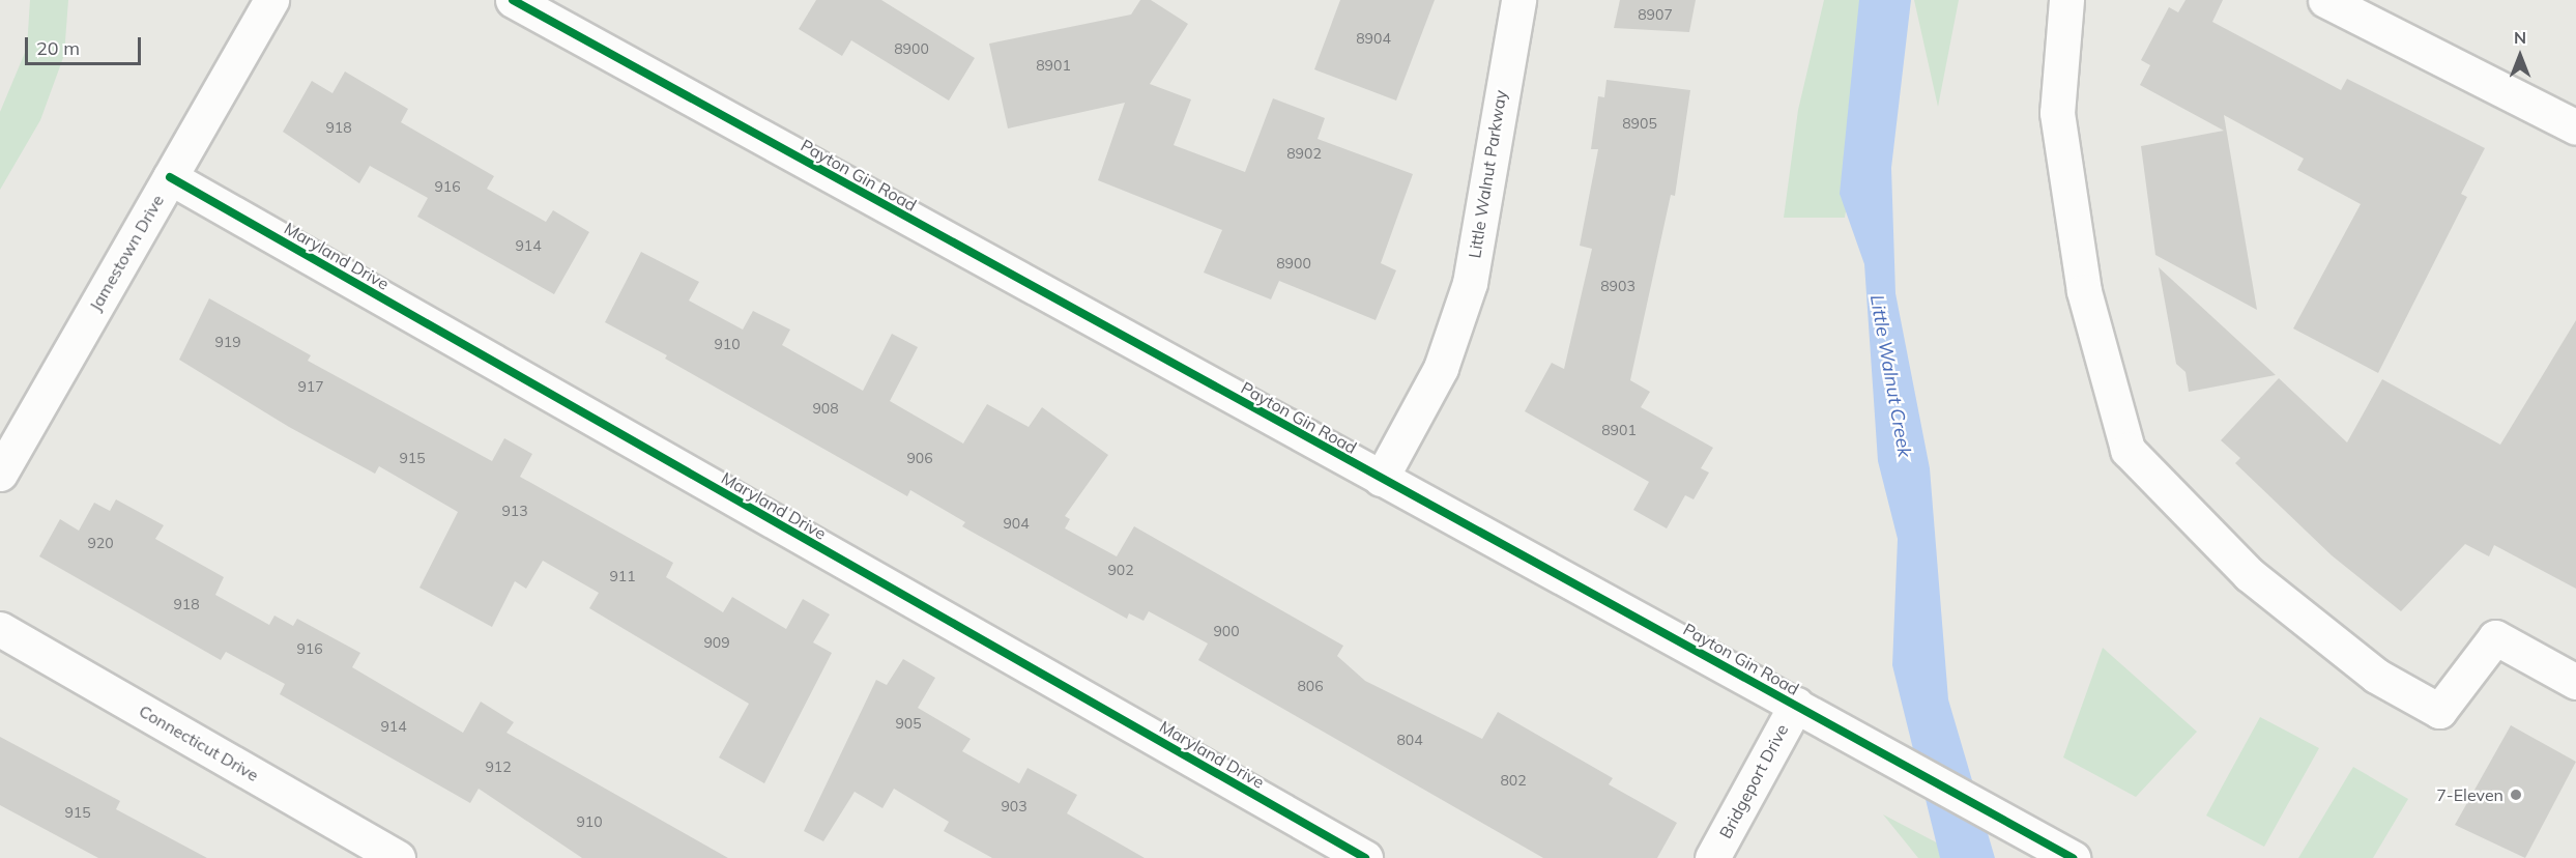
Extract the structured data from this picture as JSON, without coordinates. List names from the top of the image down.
{
  "streets": {
    "street": [
      "Little Walnut Parkway",
      "Payton Gin Road",
      "Jamestown Drive",
      "Maryland Drive",
      "Connecticut Drive",
      "Bridgeport Drive"
    ]
  },
  "crossings": [
    ["Little Walnut Parkway", "Payton Gin Road"],
    ["Payton Gin Road", "Bridgeport Drive"],
    ["Jamestown Drive", "Maryland Drive"]
  ],
  "water": ["Little Walnut Creek"],
  "places": ["7-Eleven"],
  "house_numbers": [
    "8907",
    "8904",
    "8900",
    "8901",
    "8905",
    "918",
    "8902",
    "916",
    "914",
    "8900",
    "8903",
    "919",
    "910",
    "917",
    "908",
    "8901",
    "915",
    "906",
    "913",
    "904",
    "920",
    "902",
    "911",
    "918",
    "900",
    "909",
    "916",
    "806",
    "905",
    "914",
    "804",
    "912",
    "802",
    "903",
    "915",
    "910"
  ],
  "scale_bar": "20 m",
  "north": "top"
}
